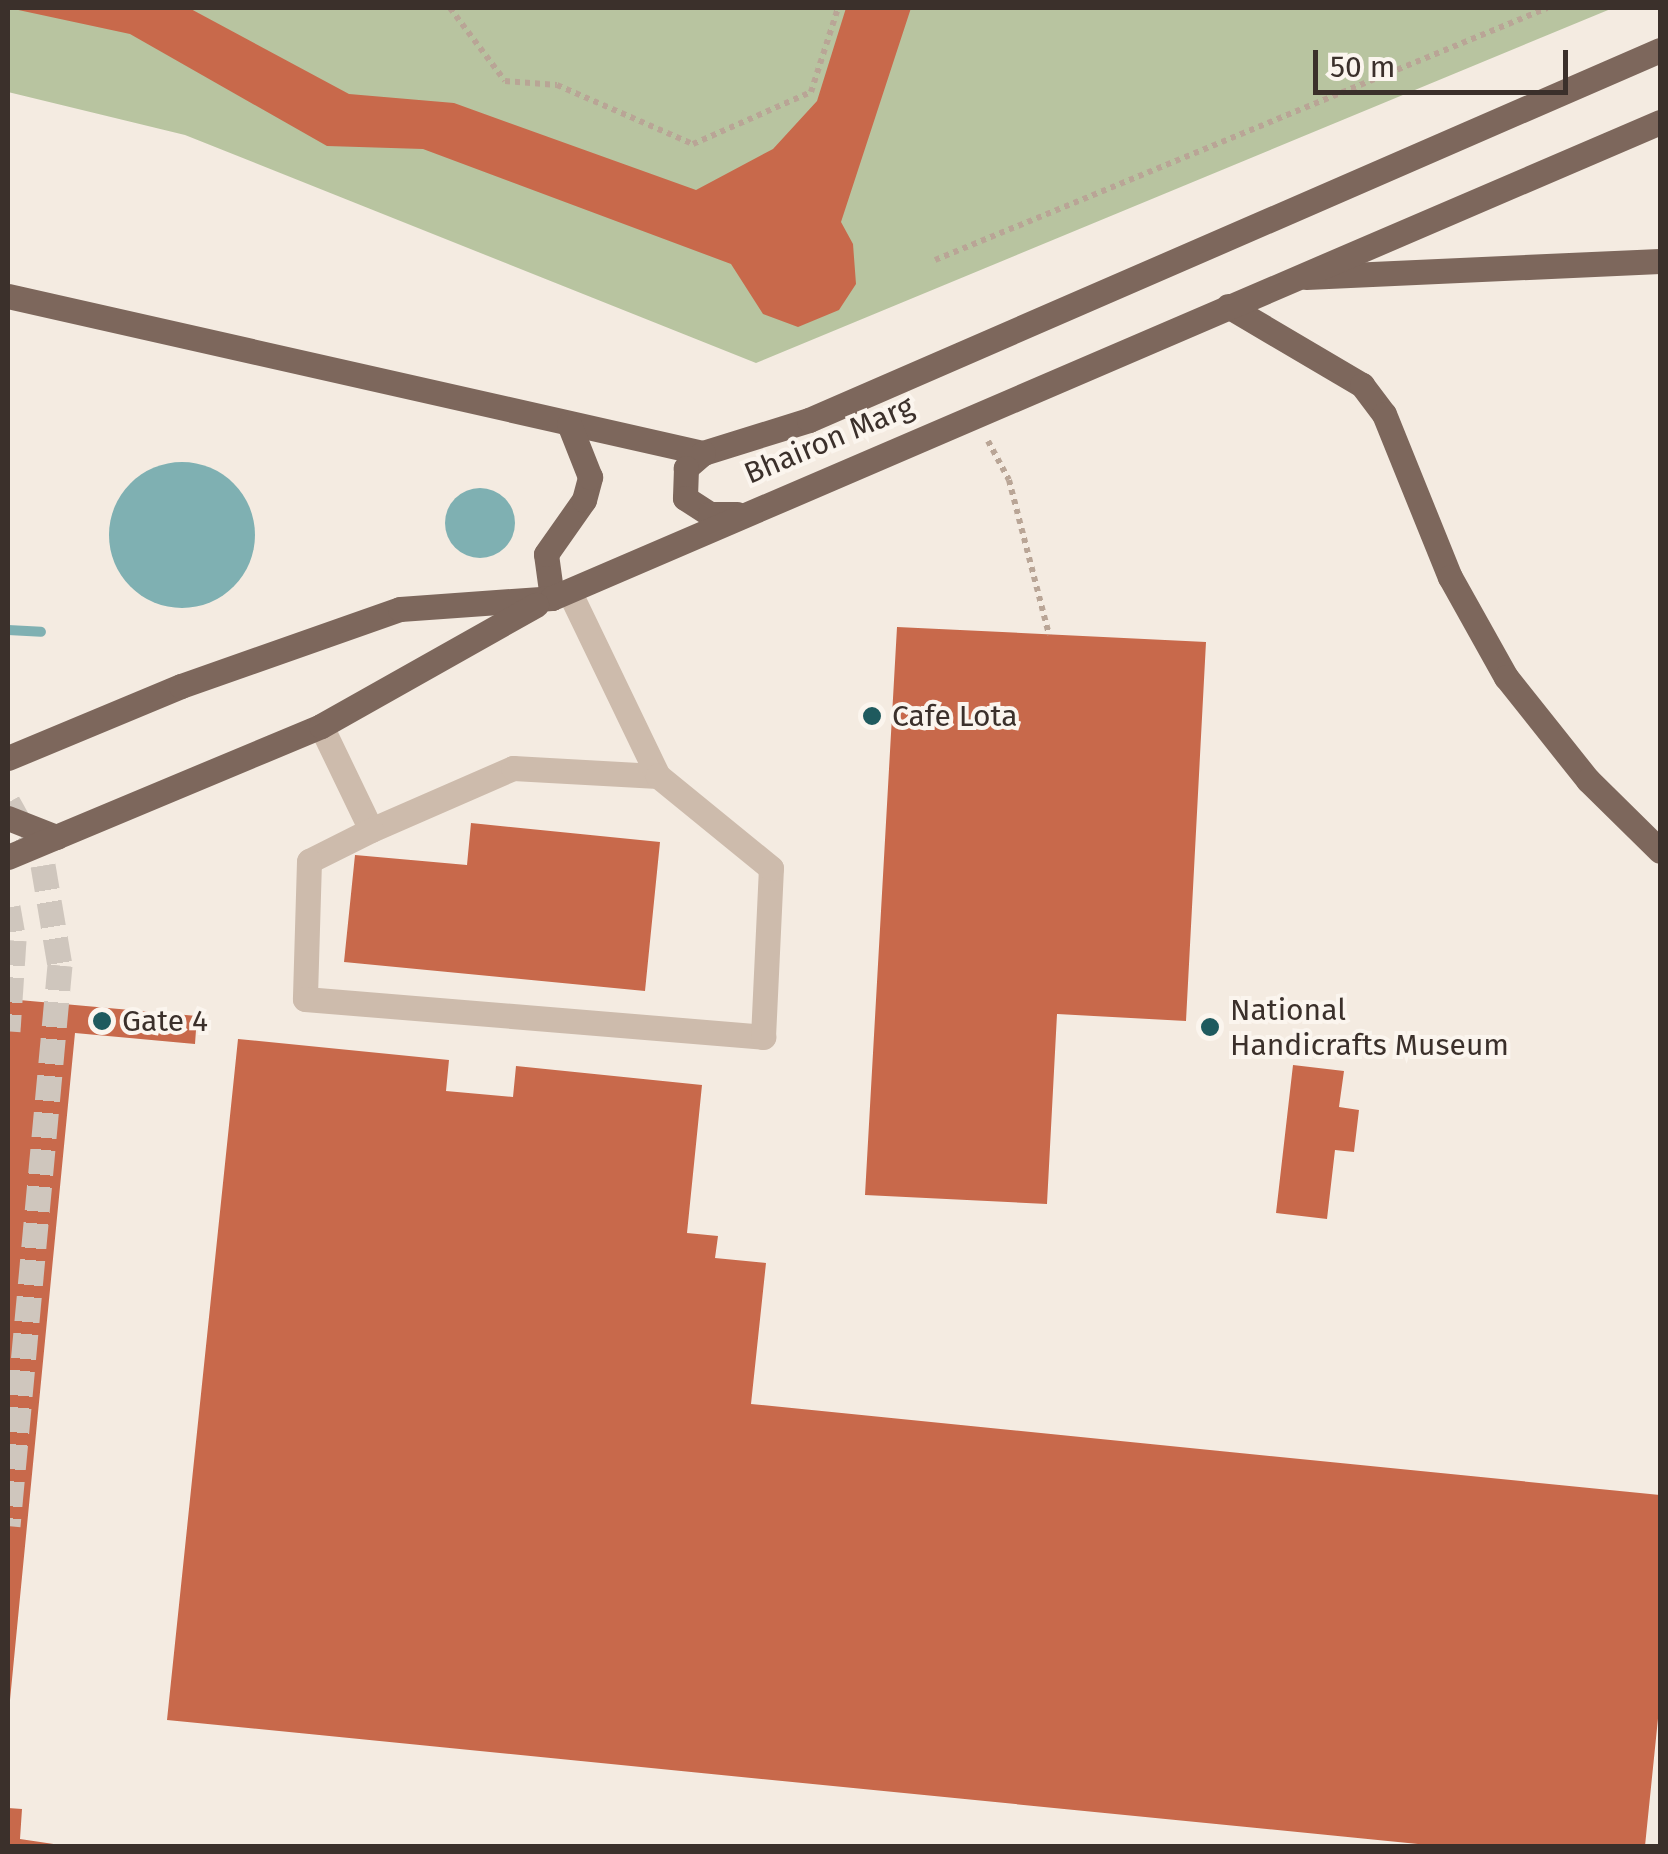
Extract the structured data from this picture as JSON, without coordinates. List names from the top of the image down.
{
  "streets": {
    "main road": ["Bhairon Marg"]
  },
  "places": ["Cafe Lota", "Gate 4", "National Handicrafts Museum"],
  "scale_bar": "50 m"
}
